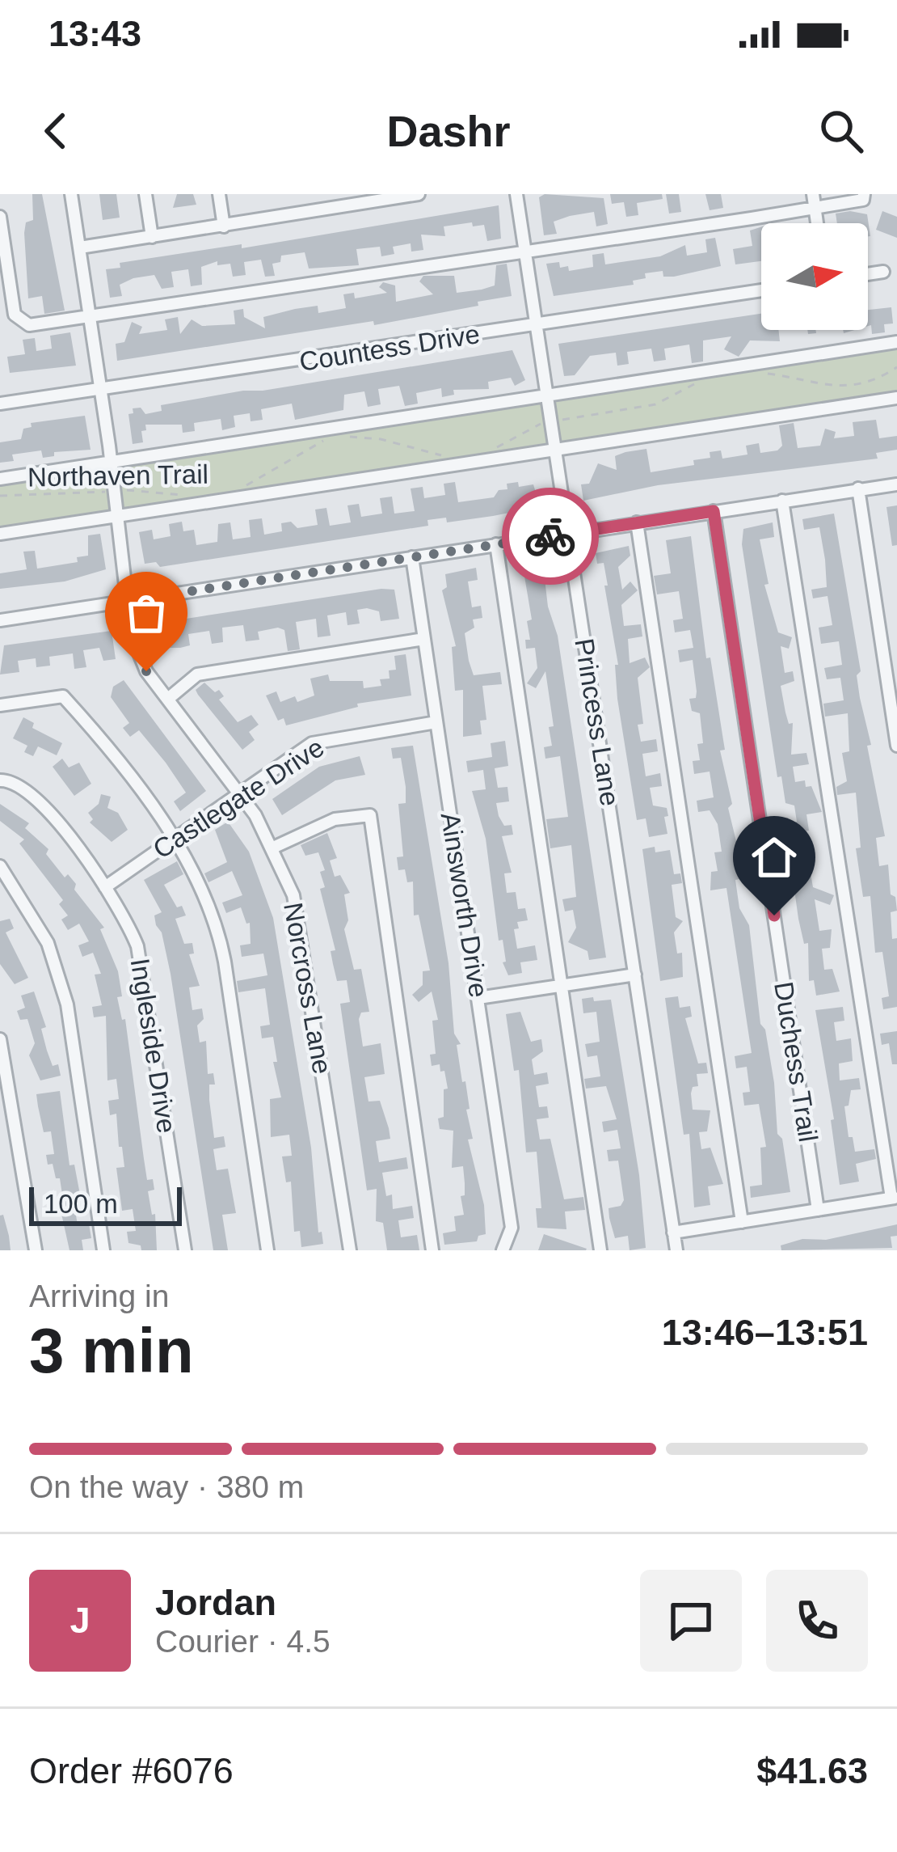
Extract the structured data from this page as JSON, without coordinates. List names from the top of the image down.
{
  "streets": {
    "street": [
      "Countess Drive",
      "Princess Lane",
      "Castlegate Drive",
      "Ainsworth Drive",
      "Norcross Lane",
      "Ingleside Drive",
      "Duchess Trail"
    ],
    "path": ["Northaven Trail"]
  },
  "crossings": [
    ["Countess Drive", "Princess Lane"],
    ["Countess Drive", "Norcross Lane"],
    ["Northaven Trail", "Norcross Lane"],
    ["Castlegate Drive", "Ainsworth Drive"],
    ["Castlegate Drive", "Norcross Lane"],
    ["Castlegate Drive", "Ingleside Drive"]
  ],
  "scale_bar": "100 m",
  "north": "right",
  "page": {
    "status": "13:43",
    "header": "Dashr",
    "scale": "100 m",
    "heading": ["3 min", "Arriving in", "13:46–13:51"],
    "panel": [
      "Jordan",
      "Courier · 4.5",
      "Order #6076",
      "$41.63"
    ],
    "bar": "On the way · 380 m",
    "round": "J"
  }
}
